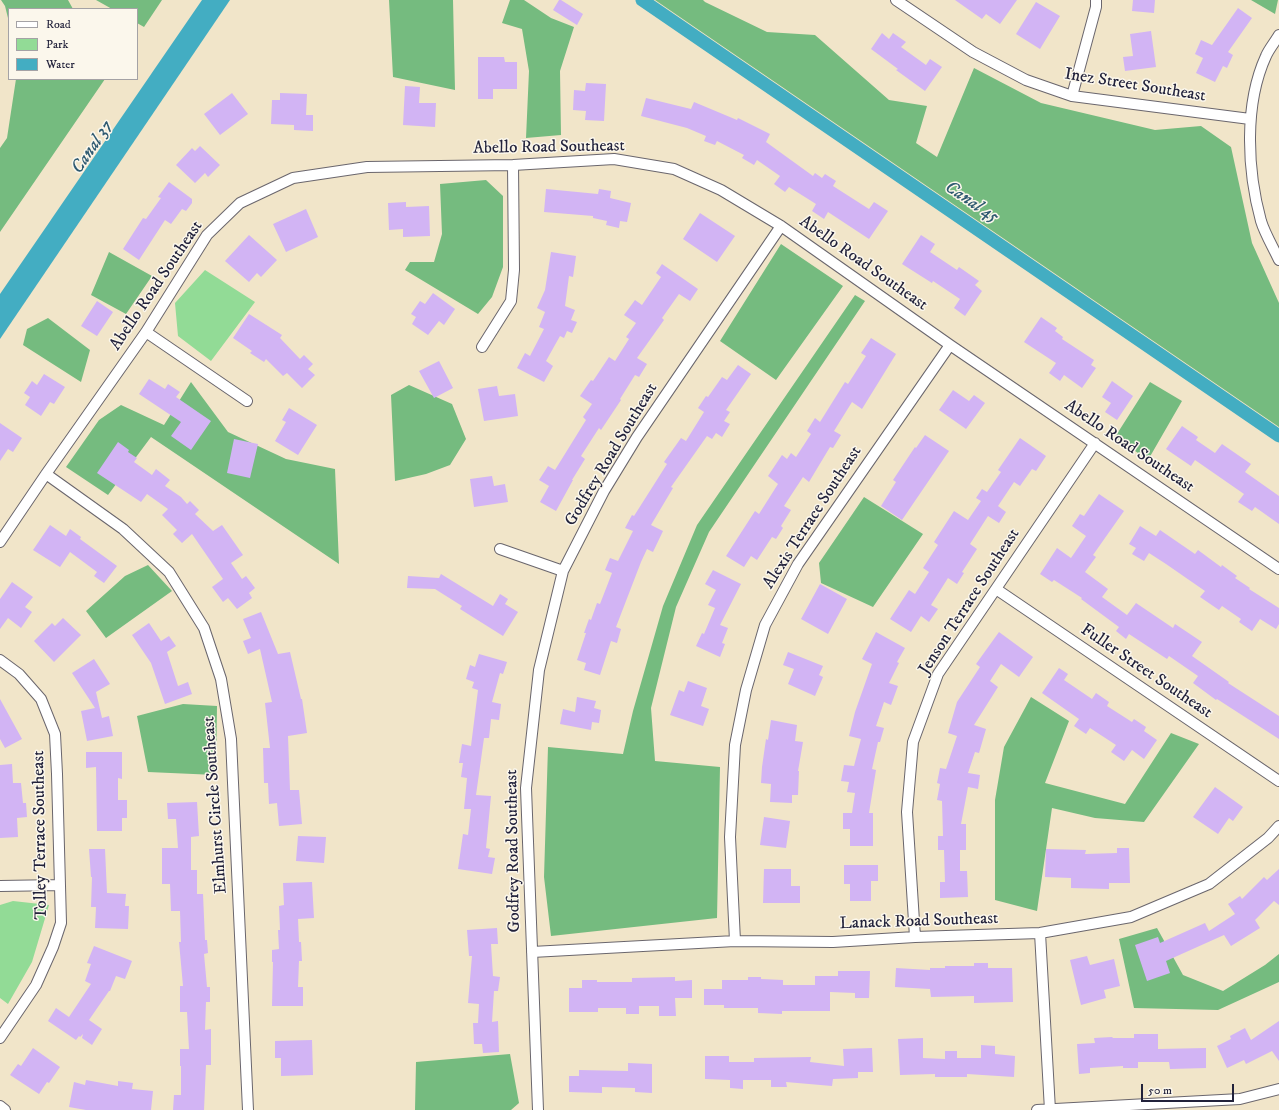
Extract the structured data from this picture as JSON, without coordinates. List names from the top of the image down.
{
  "streets": {
    "street": [
      "Inez Street Southeast",
      "Abello Road Southeast",
      "Godfrey Road Southeast",
      "Alexis Terrace Southeast",
      "Jenson Terrace Southeast",
      "Fuller Street Southeast",
      "Elmhurst Circle Southeast",
      "Tolley Terrace Southeast",
      "Lanack Road Southeast"
    ]
  },
  "crossings": [
    ["Abello Road Southeast", "Godfrey Road Southeast"],
    ["Abello Road Southeast", "Alexis Terrace Southeast"],
    ["Abello Road Southeast", "Jenson Terrace Southeast"],
    ["Abello Road Southeast", "Elmhurst Circle Southeast"],
    ["Godfrey Road Southeast", "Lanack Road Southeast"],
    ["Alexis Terrace Southeast", "Lanack Road Southeast"],
    ["Jenson Terrace Southeast", "Fuller Street Southeast"],
    ["Jenson Terrace Southeast", "Lanack Road Southeast"]
  ],
  "water": ["Canal 37", "Canal 45"],
  "legend": ["Road", "Park", "Water"],
  "scale_bar": "50 m"
}
